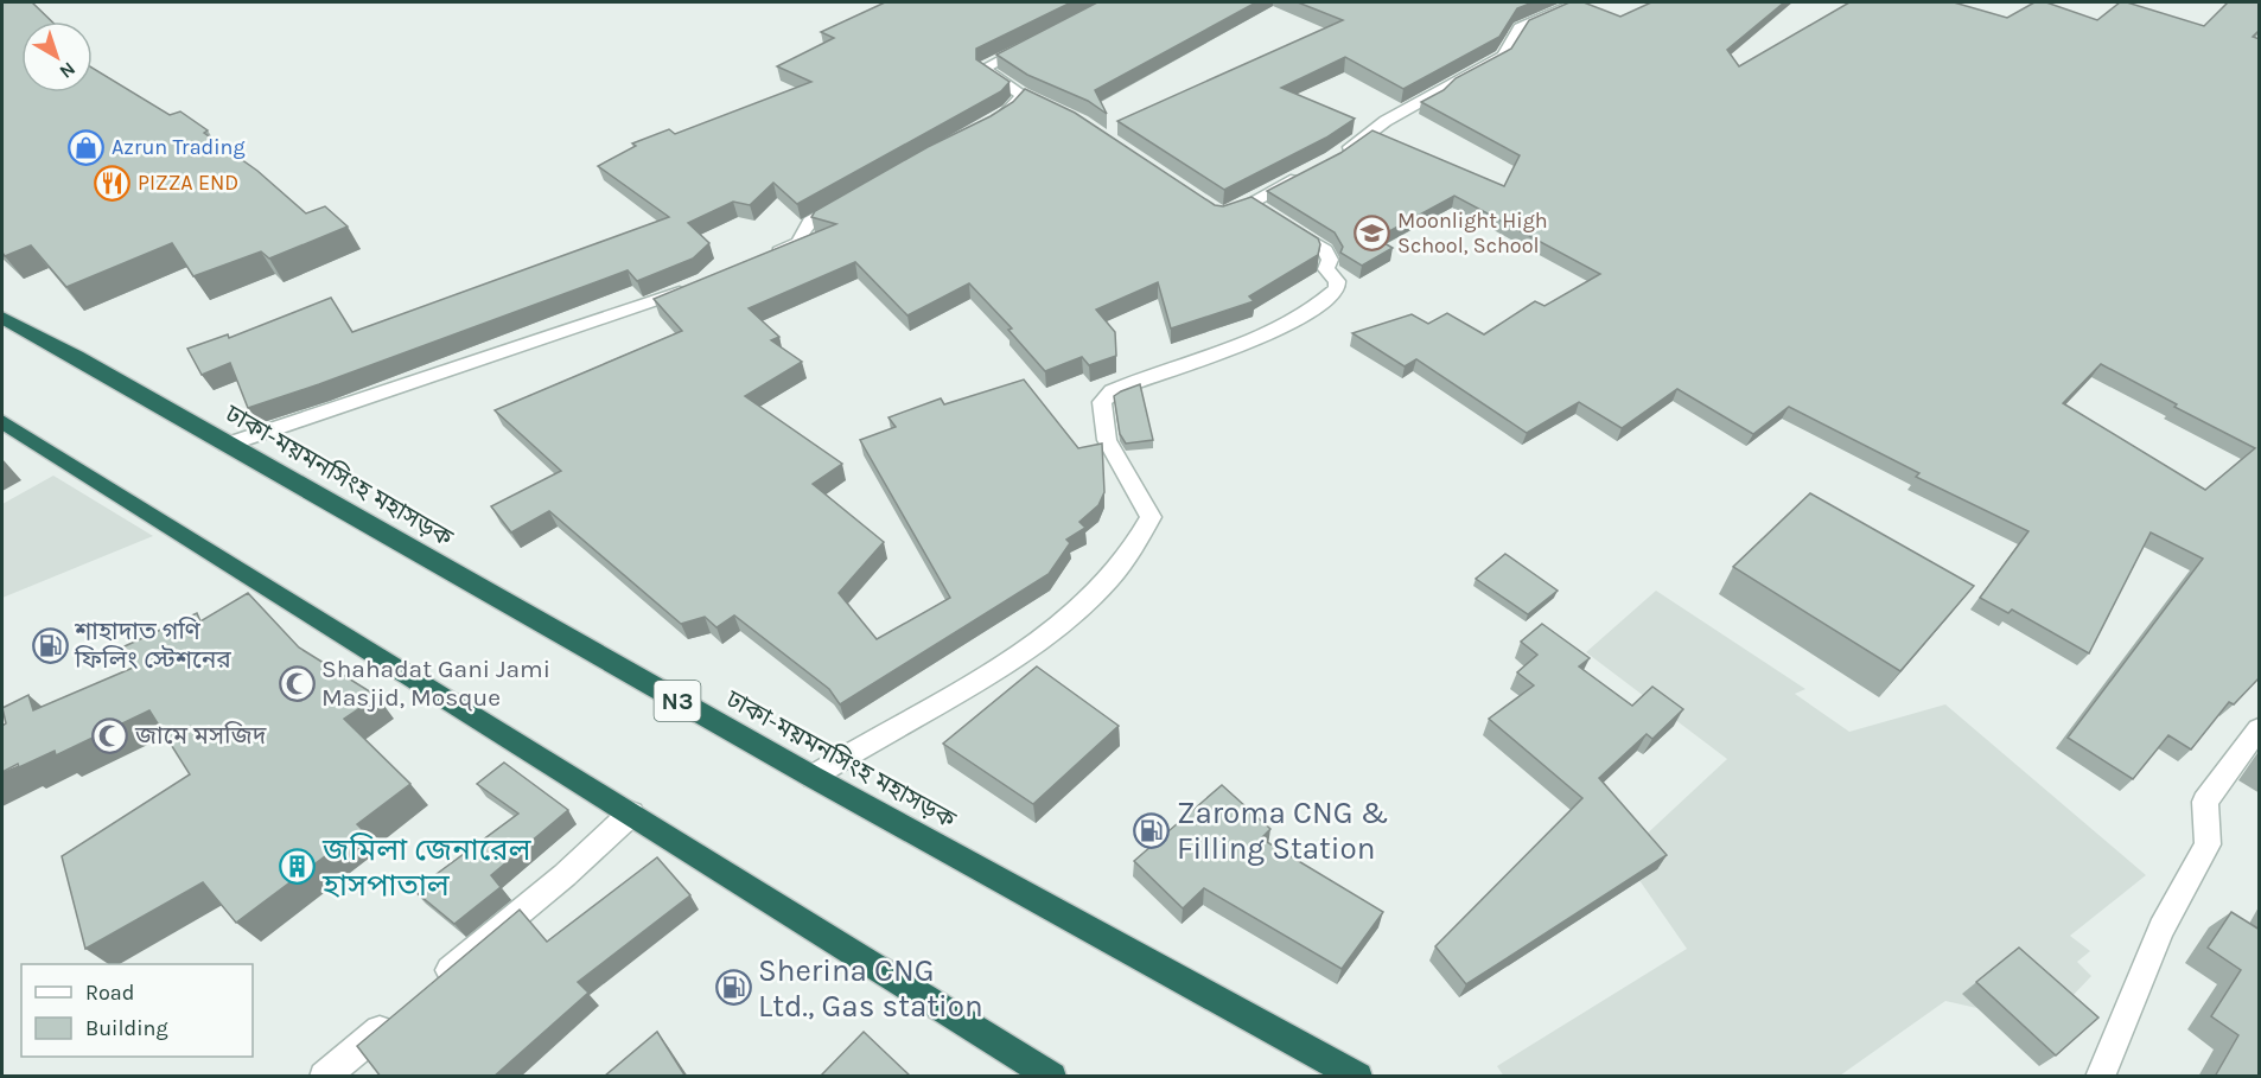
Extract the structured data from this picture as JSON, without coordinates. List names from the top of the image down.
{
  "streets": {
    "highway": ["ঢাকা-ময়মনসিংহ মহাসড়ক", "N3"]
  },
  "places": {
    "shop": ["Azrun Trading"],
    "restaurant": ["PIZZA END"],
    "school or university": ["Moonlight High School, School"],
    "fuel station": ["শাহাদাত গণি ফিলিং স্টেশনের", "Zaroma CNG & Filling Station", "Sherina CNG Ltd., Gas station"],
    "mosque": ["Shahadat Gani Jami Masjid, Mosque", "জামে মসজিদ"],
    "building": ["জমিলা জেনারেল হাসপাতাল"]
  },
  "legend": ["Road", "Building"],
  "north": "bottom right"
}
